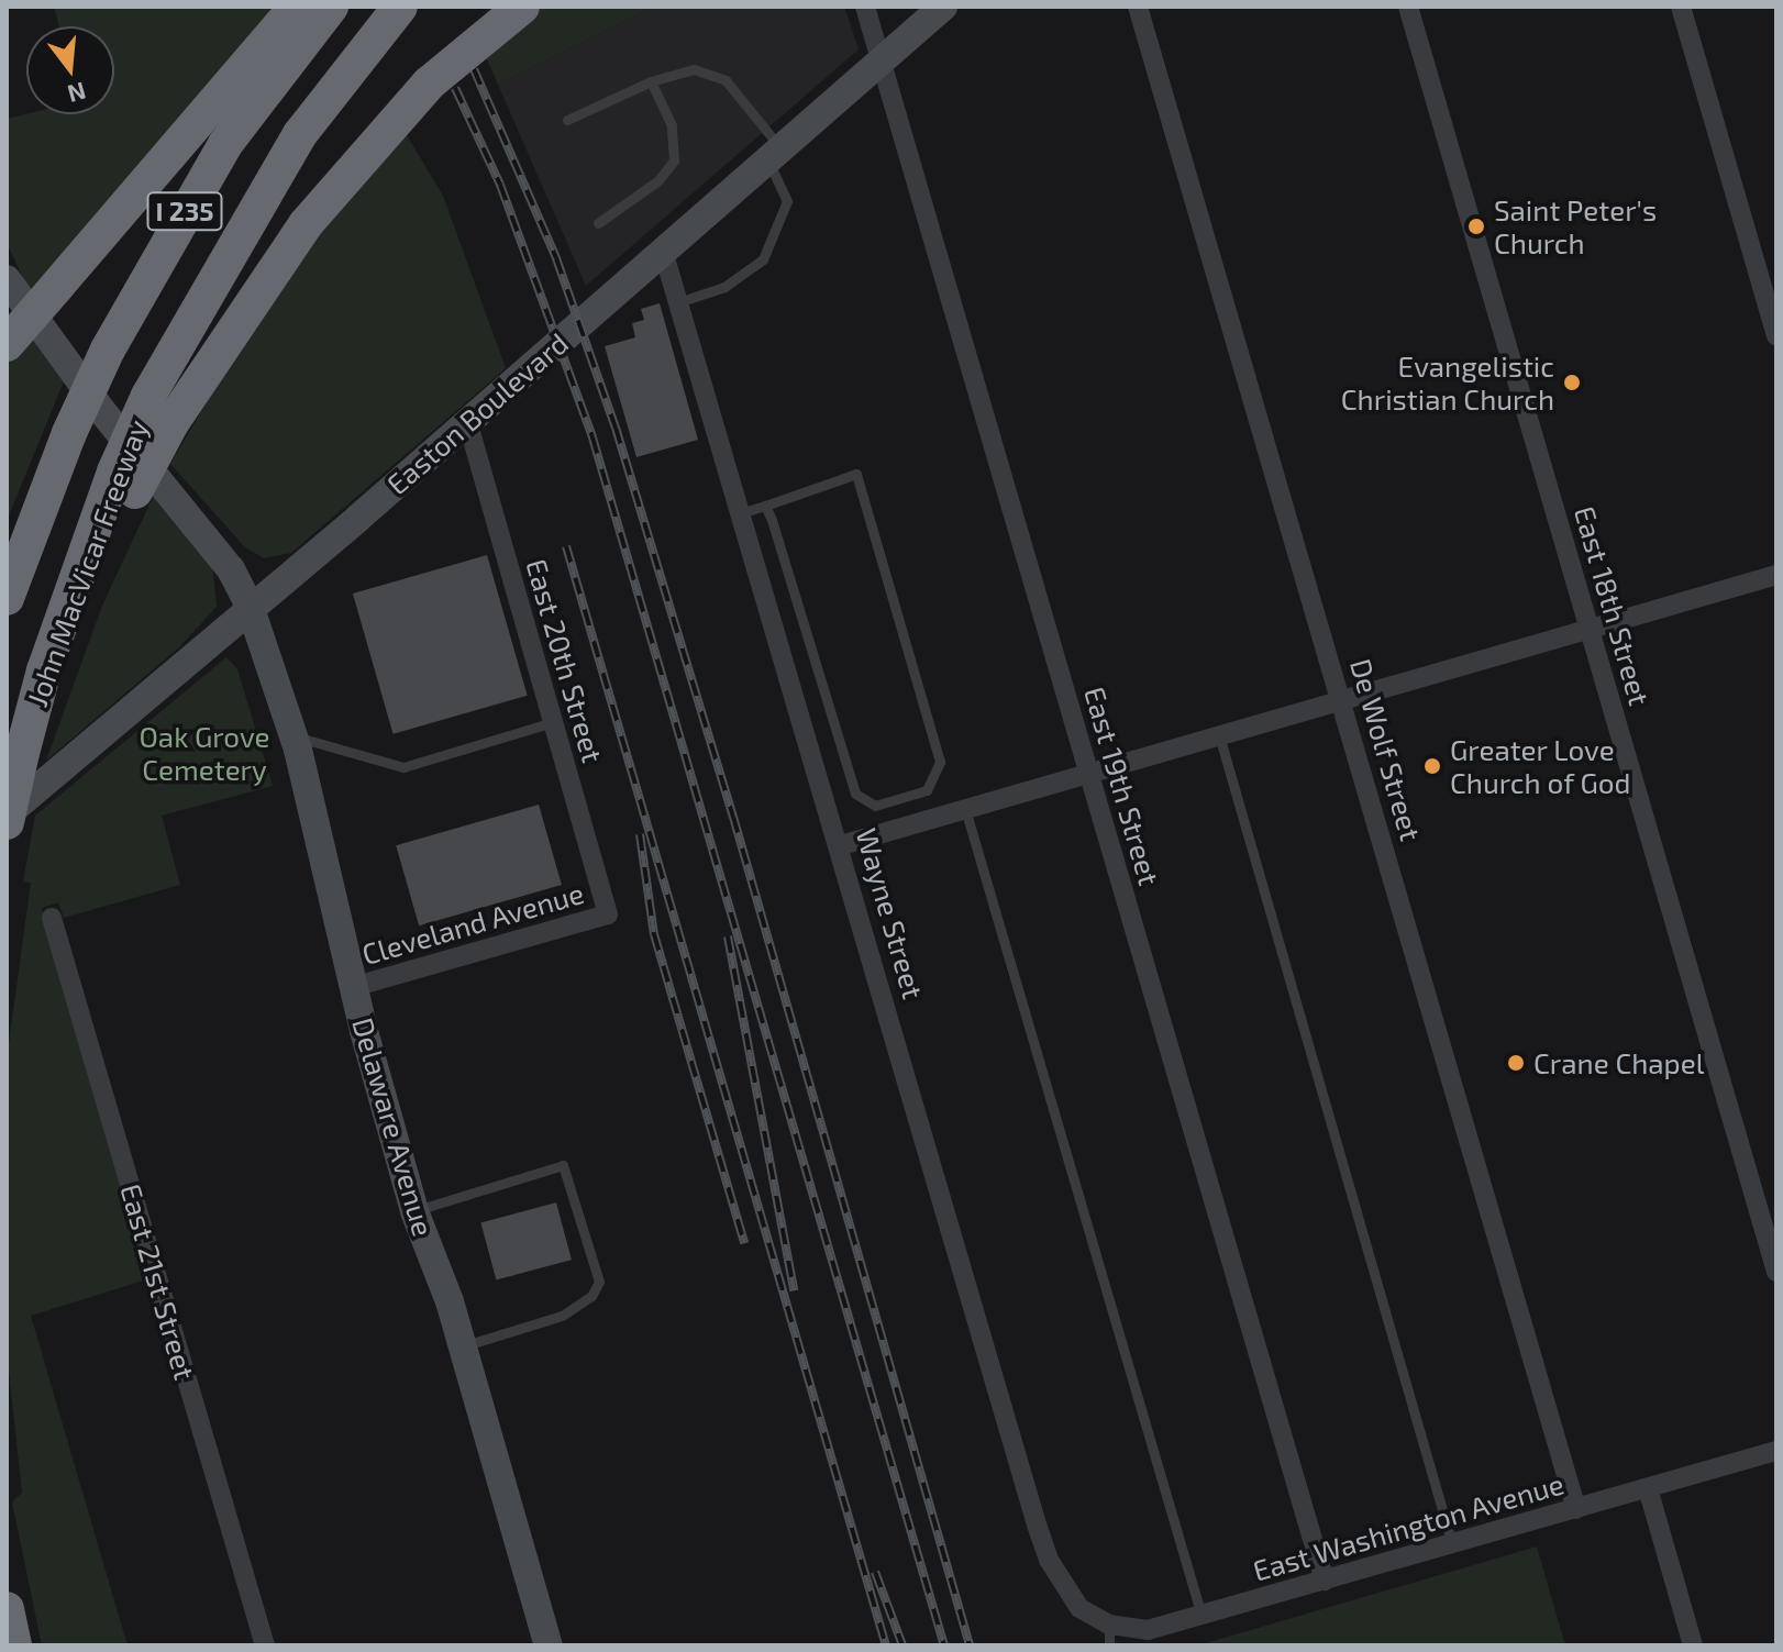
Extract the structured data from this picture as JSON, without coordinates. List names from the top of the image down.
{
  "streets": {
    "highway": ["I 235", "John MacVicar Freeway"],
    "main road": ["Easton Boulevard", "Delaware Avenue"],
    "street": [
      "East 18th Street",
      "East 20th Street",
      "De Wolf Street",
      "East 19th Street",
      "Wayne Street",
      "Cleveland Avenue",
      "East 21st Street",
      "East Washington Avenue"
    ]
  },
  "crossings": [
    ["Easton Boulevard", "East 20th Street"],
    ["Easton Boulevard", "East 19th Street"],
    ["Easton Boulevard", "Wayne Street"],
    ["Easton Boulevard", "Delaware Avenue"],
    ["East 20th Street", "Cleveland Avenue"],
    ["De Wolf Street", "East Washington Avenue"],
    ["East 19th Street", "East Washington Avenue"],
    ["Wayne Street", "East Washington Avenue"],
    ["Cleveland Avenue", "Delaware Avenue"]
  ],
  "parks": ["Oak Grove Cemetery"],
  "places": [
    "Saint Peter's Church",
    "Evangelistic Christian Church",
    "Greater Love Church of God",
    "Crane Chapel"
  ],
  "north": "bottom"
}
